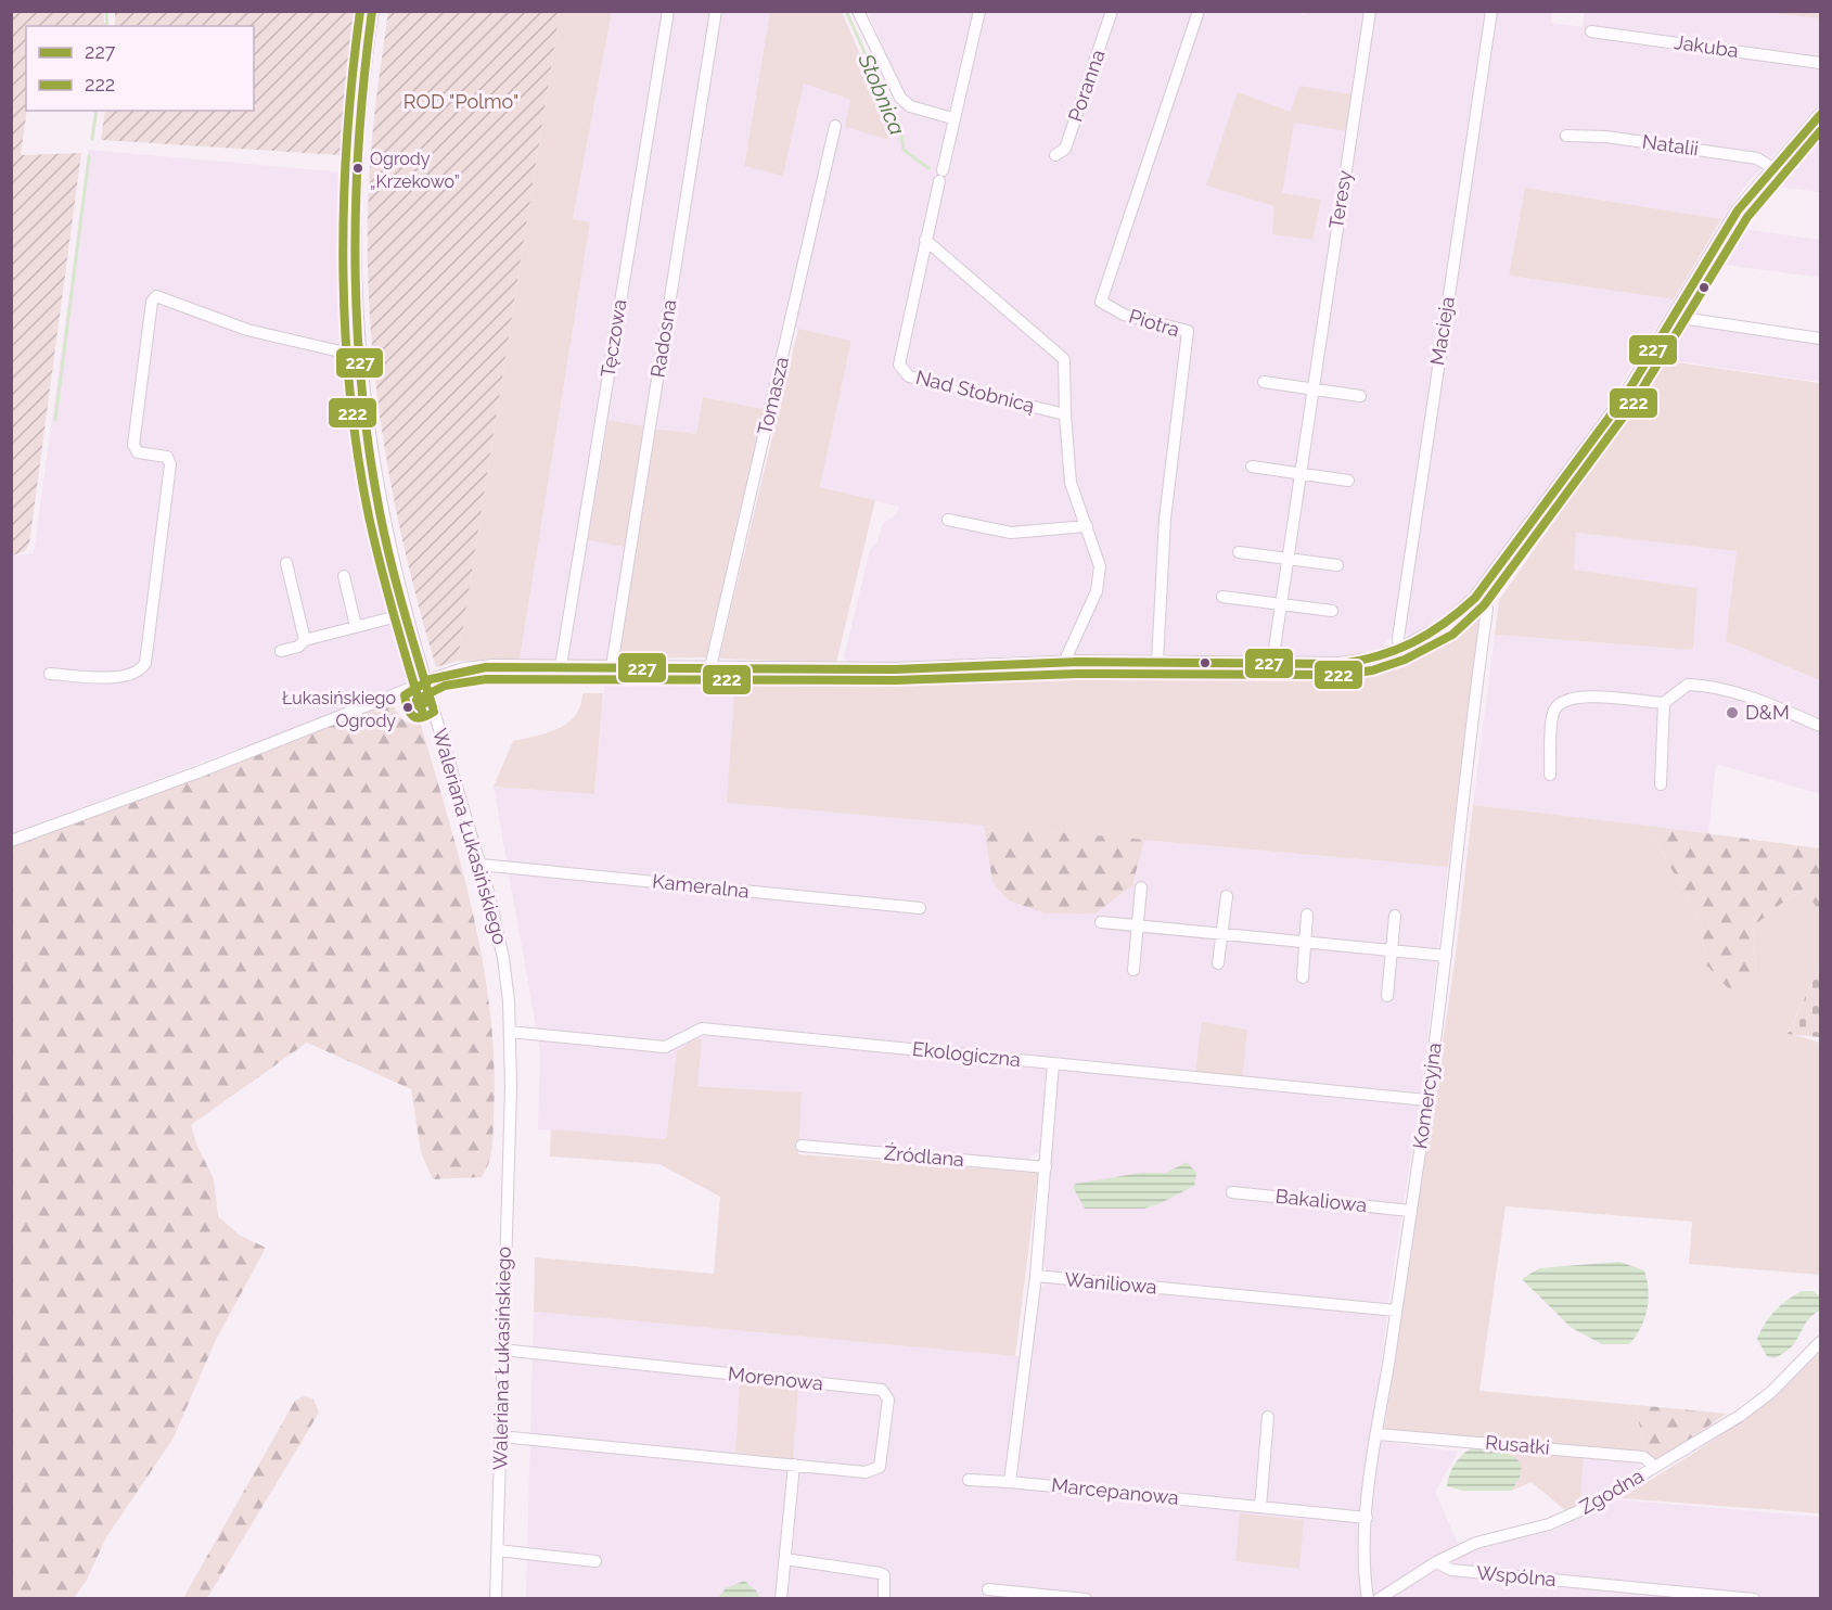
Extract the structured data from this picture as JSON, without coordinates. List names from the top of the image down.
{
  "streets": {
    "street": [
      "Jakuba",
      "Poranna",
      "Natalii",
      "Teresy",
      "Piotra",
      "Macieja",
      "Tęczowa",
      "Radosna",
      "Nad Stobnicą",
      "Tomasza",
      "Waleriana Łukasińskiego",
      "Kameralna",
      "Ekologiczna",
      "Komercyjna",
      "Źródlana",
      "Bakaliowa",
      "Waniliowa",
      "Morenowa",
      "Rusałki",
      "Marcepanowa",
      "Zgodna",
      "Wspólna"
    ]
  },
  "crossings": [
    ["Waleriana Łukasińskiego", "Kameralna"],
    ["Waleriana Łukasińskiego", "Ekologiczna"],
    ["Waleriana Łukasińskiego", "Morenowa"],
    ["Ekologiczna", "Komercyjna"],
    ["Ekologiczna", "Waniliowa"],
    ["Komercyjna", "Bakaliowa"],
    ["Komercyjna", "Waniliowa"],
    ["Komercyjna", "Rusałki"],
    ["Komercyjna", "Marcepanowa"],
    ["Źródlana", "Waniliowa"],
    ["Rusałki", "Zgodna"],
    ["Zgodna", "Wspólna"]
  ],
  "water": ["Stobnica"],
  "parks": ["ROD \"Polmo\""],
  "places": ["Ogrody „Krzekowo”", "Łukasińskiego Ogrody", "D&M"],
  "lines": ["transit line 227", "transit line 222"],
  "legend": ["227", "222"]
}
